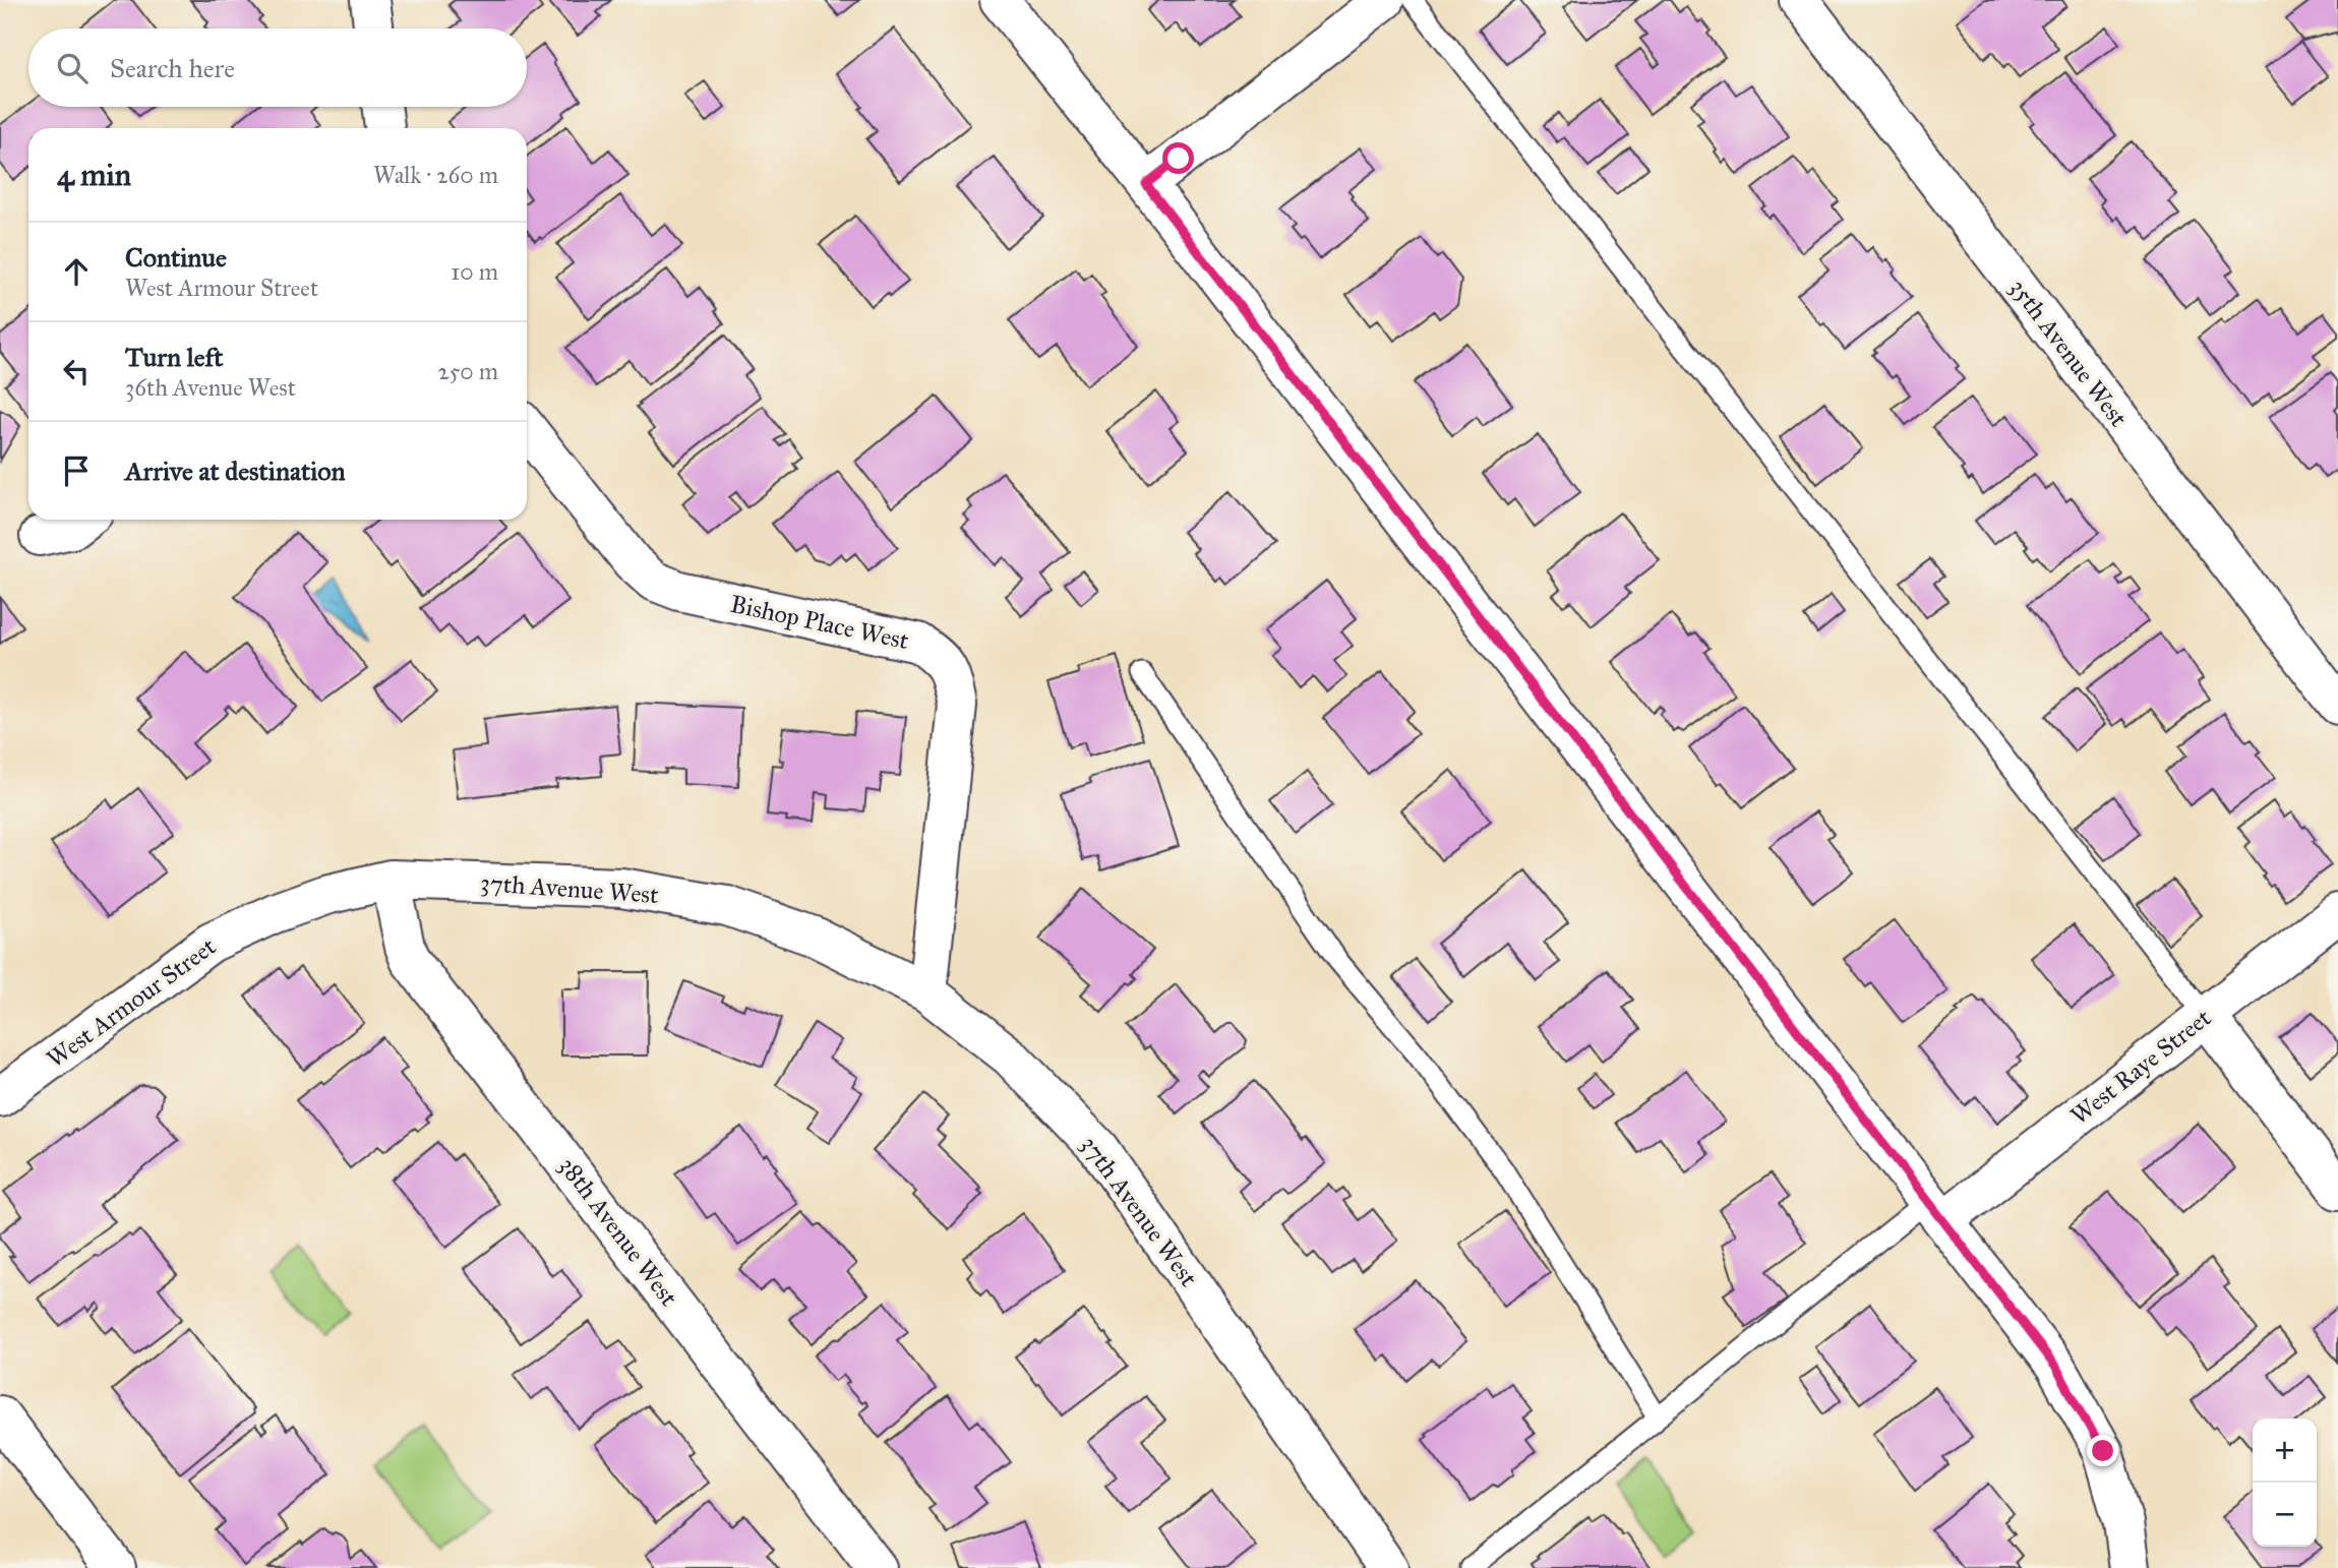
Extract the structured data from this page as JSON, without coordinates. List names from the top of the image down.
{
  "streets": {
    "street": [
      "35th Avenue West",
      "Bishop Place West",
      "37th Avenue West",
      "West Armour Street",
      "West Raye Street",
      "38th Avenue West"
    ]
  },
  "crossings": [
    ["Bishop Place West", "37th Avenue West"],
    ["37th Avenue West", "West Armour Street"],
    ["37th Avenue West", "38th Avenue West"],
    ["West Armour Street", "38th Avenue West"]
  ],
  "page": {
    "search": "Search here",
    "heading": ["4 min", "Walk · 260 m"],
    "list": [
      ["Continue", "West Armour Street", "10 m"],
      ["Turn left", "36th Avenue West", "250 m"],
      "Arrive at destination"
    ],
    "map_buttons": ["+", "−"]
  }
}
